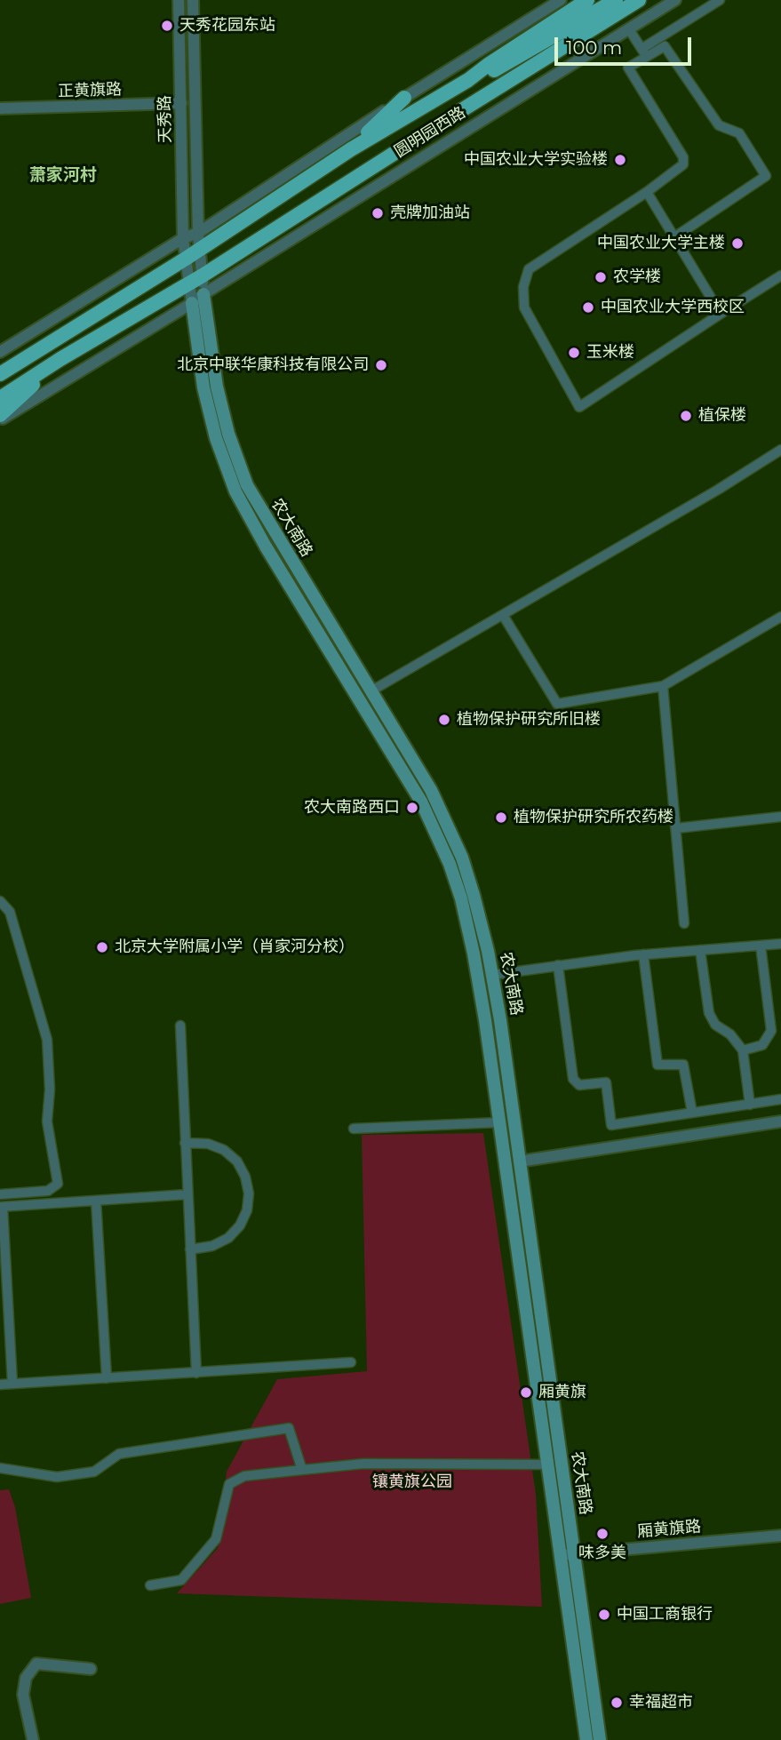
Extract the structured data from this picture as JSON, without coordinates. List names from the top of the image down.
{
  "streets": {
    "main road": ["圆明园西路", "农大南路"],
    "street": ["正黄旗路", "天秀路", "厢黄旗路"]
  },
  "crossings": [
    ["正黄旗路", "天秀路"],
    ["天秀路", "圆明园西路"],
    ["天秀路", "农大南路"],
    ["圆明园西路", "农大南路"],
    ["农大南路", "厢黄旗路"]
  ],
  "districts": ["萧家河村"],
  "parks": ["镶黄旗公园"],
  "places": [
    "天秀花园东站",
    "中国农业大学实验楼",
    "壳牌加油站",
    "中国农业大学主楼",
    "农学楼",
    "中国农业大学西校区",
    "玉米楼",
    "北京中联华康科技有限公司",
    "植保楼",
    "植物保护研究所旧楼",
    "农大南路西口",
    "植物保护研究所农药楼",
    "北京大学附属小学（肖家河分校）",
    "厢黄旗",
    "味多美",
    "中国工商银行",
    "幸福超市"
  ],
  "scale_bar": "100 m"
}
